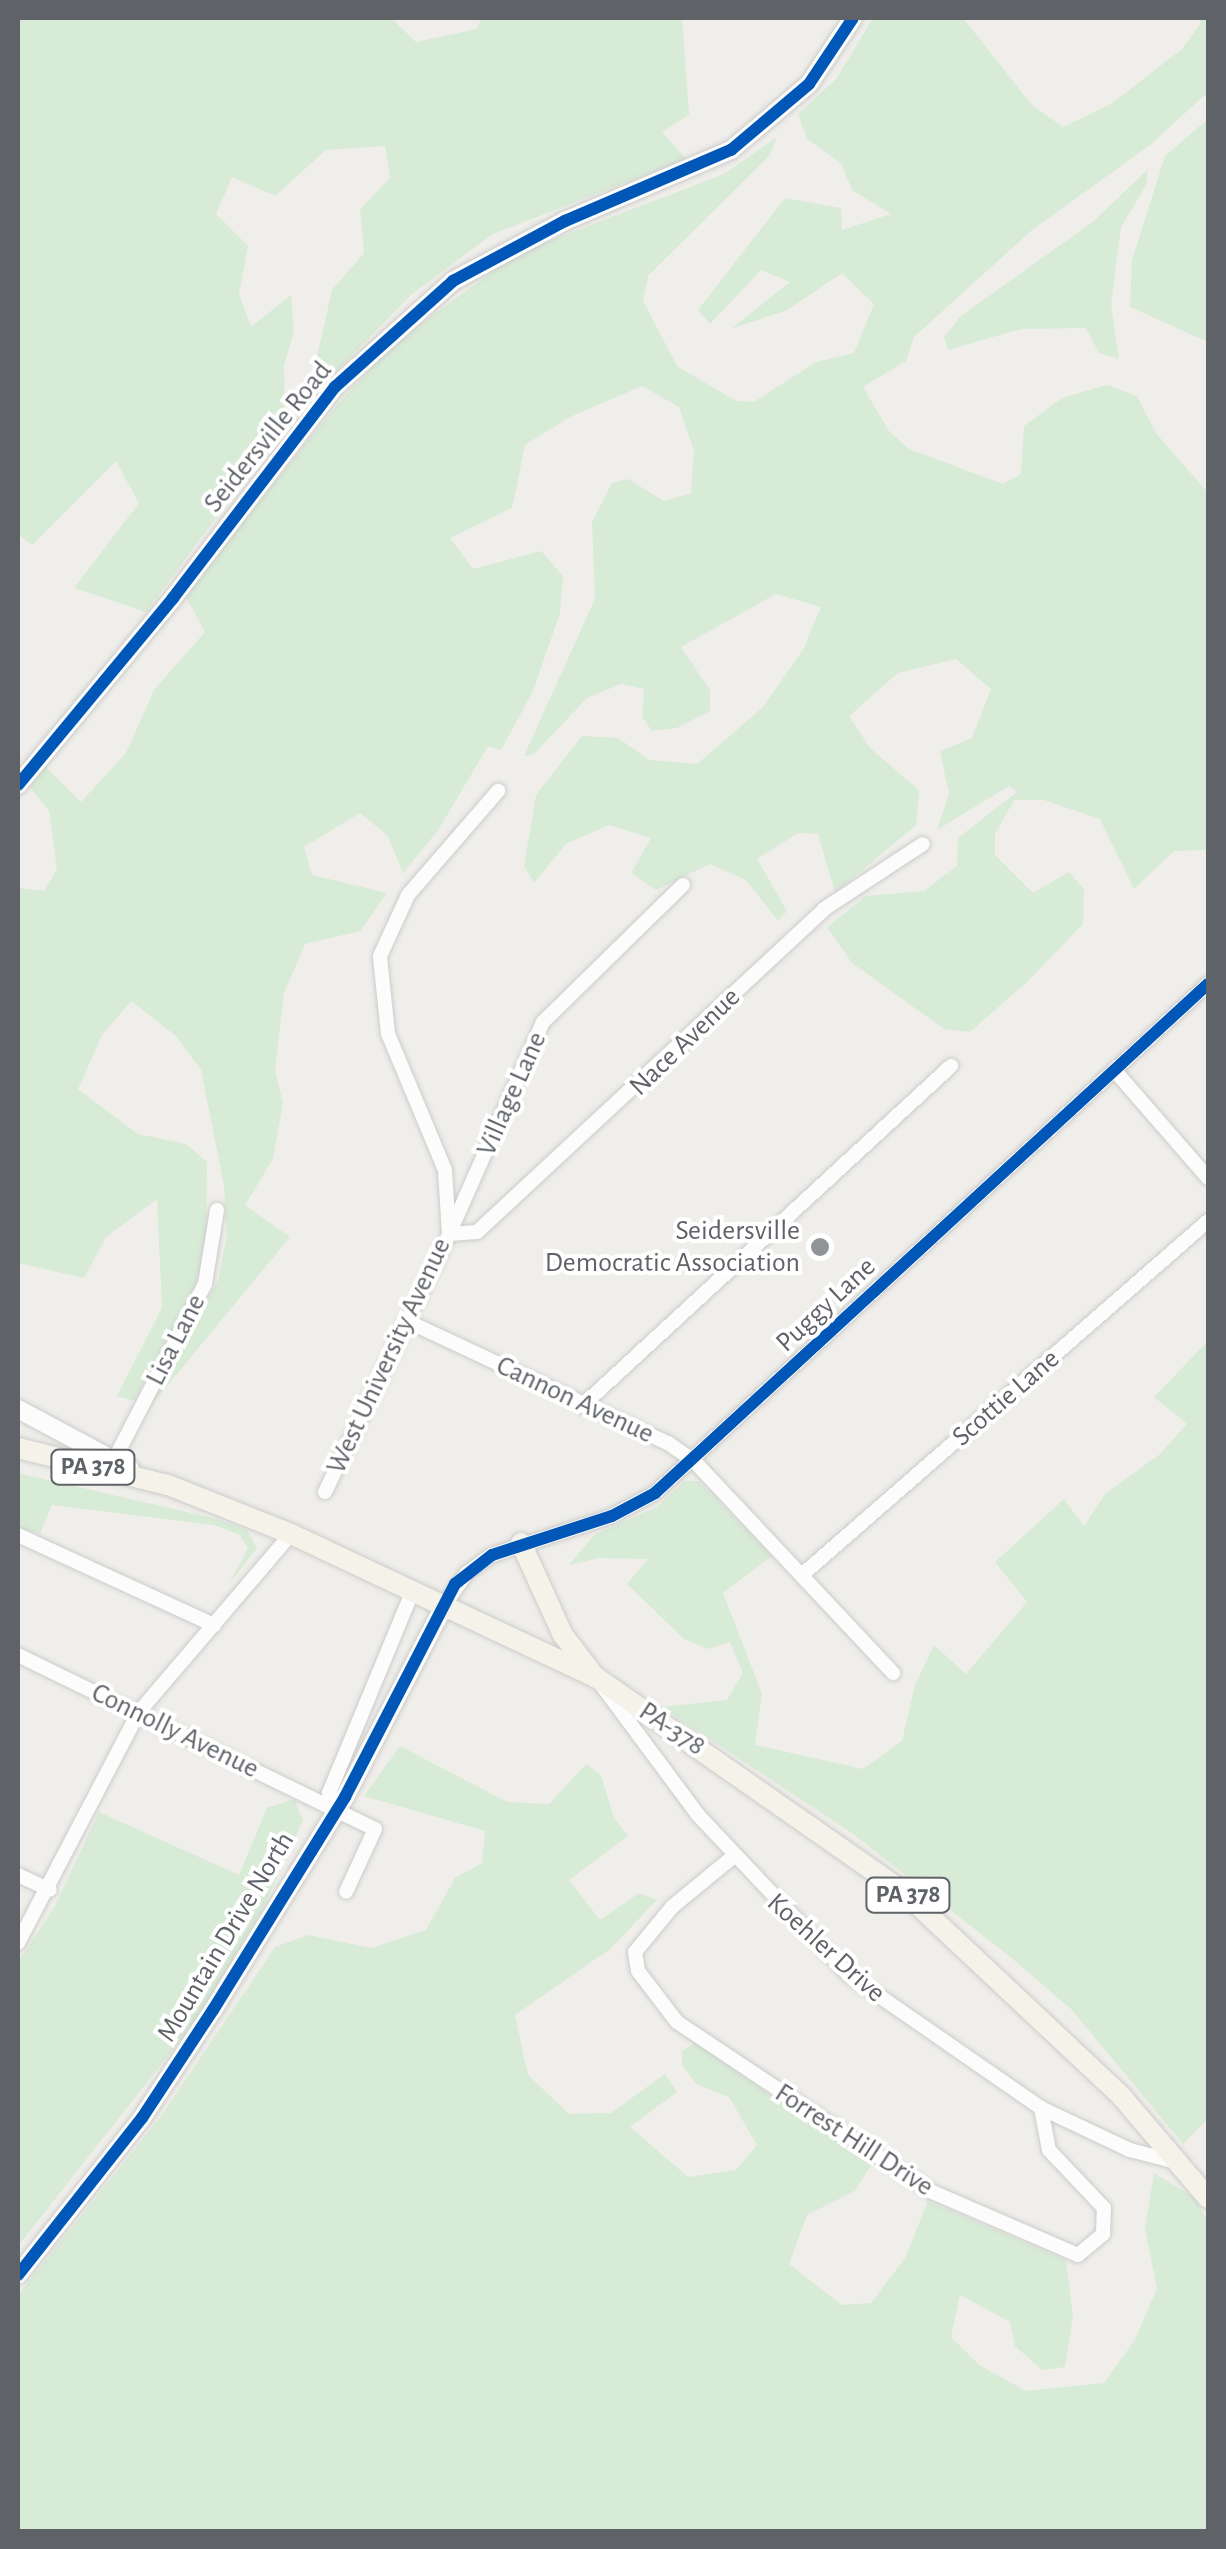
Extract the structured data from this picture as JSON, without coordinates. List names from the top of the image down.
{
  "streets": {
    "main road": ["PA 378", "PA-378"],
    "street": [
      "Seidersville Road",
      "Nace Avenue",
      "Village Lane",
      "Puggy Lane",
      "Lisa Lane",
      "West University Avenue",
      "Scottie Lane",
      "Cannon Avenue",
      "Connolly Avenue",
      "Mountain Drive North",
      "Koehler Drive",
      "Forrest Hill Drive"
    ]
  },
  "crossings": [
    ["Nace Avenue", "Village Lane"],
    ["Nace Avenue", "West University Avenue"],
    ["Village Lane", "West University Avenue"],
    ["Puggy Lane", "Cannon Avenue"],
    ["Puggy Lane", "PA-378"],
    ["Puggy Lane", "Mountain Drive North"],
    ["West University Avenue", "Cannon Avenue"],
    ["Scottie Lane", "Cannon Avenue"],
    ["PA-378", "Mountain Drive North"],
    ["PA-378", "Koehler Drive"],
    ["Connolly Avenue", "Mountain Drive North"],
    ["Koehler Drive", "Forrest Hill Drive"]
  ],
  "places": ["Seidersville Democratic Association"]
}
